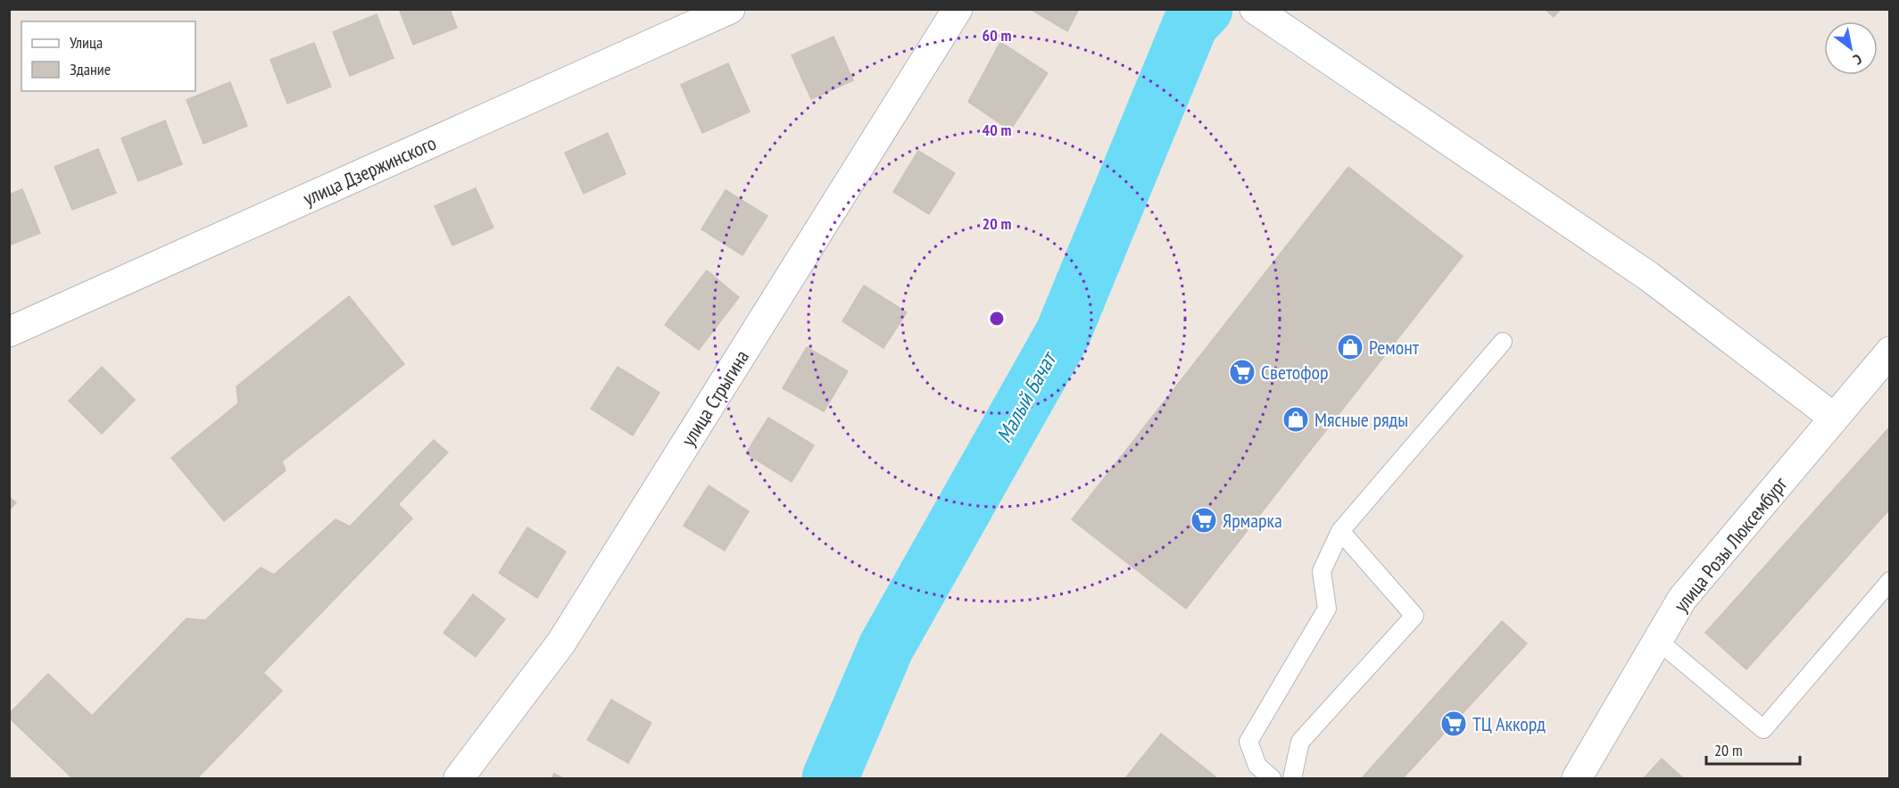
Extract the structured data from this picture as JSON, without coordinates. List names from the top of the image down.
{
  "streets": {
    "street": ["улица Дзержинского", "улица Стрыгина", "улица Розы Люксембург"]
  },
  "water": ["Малый Бачат"],
  "places": {
    "shop": ["Ремонт", "Мясные ряды"],
    "supermarket": ["Светофор", "Ярмарка", "ТЦ Аккорд"]
  },
  "legend": ["Улица", "Здание"],
  "scale_bar": "20 m",
  "north": "bottom right",
  "rings": ["60 m", "40 m", "20 m"]
}
